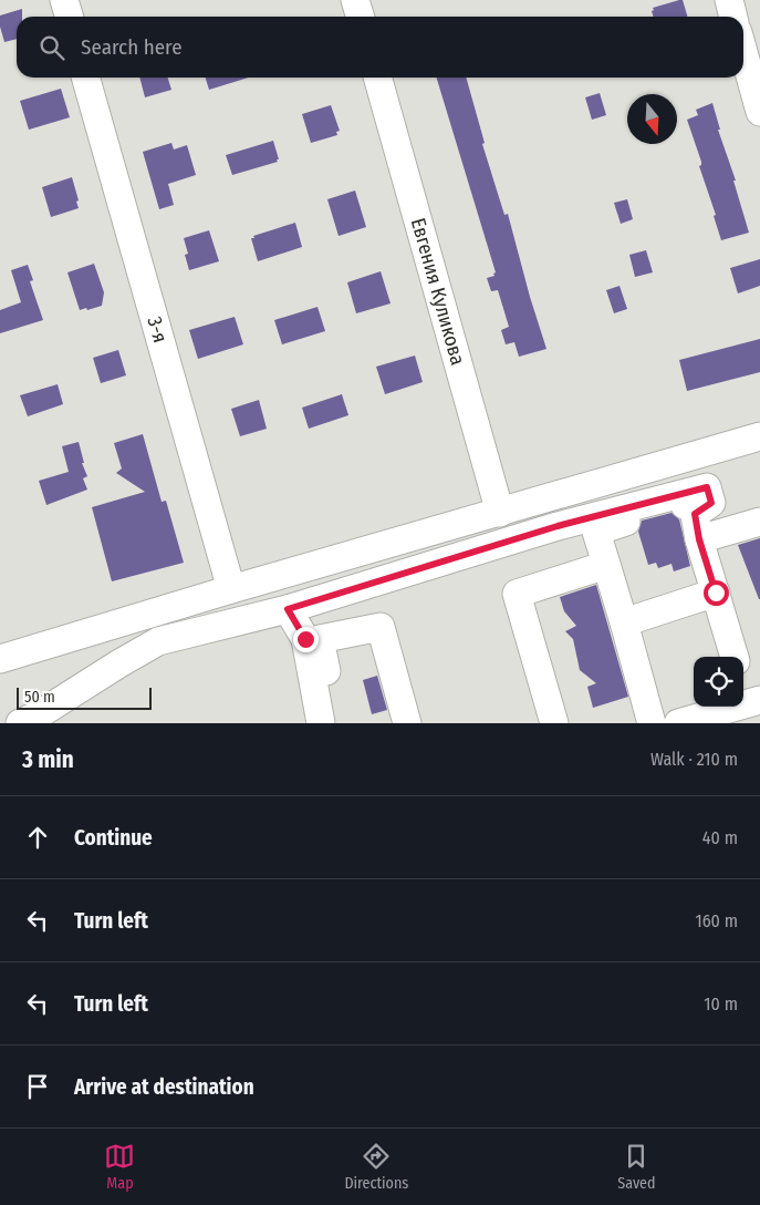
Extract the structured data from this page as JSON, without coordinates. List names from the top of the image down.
{
  "streets": {
    "street": ["Евгения Куликова", "3-я"]
  },
  "scale_bar": "50 m",
  "north": "bottom",
  "page": {
    "search": "Search here",
    "scale": "50 m",
    "heading": ["3 min", "Walk · 210 m"],
    "list": [
      ["Continue", "40 m"],
      ["Turn left", "160 m"],
      ["Turn left", "10 m"],
      "Arrive at destination"
    ],
    "nav": ["Map", "Directions", "Saved"]
  }
}
